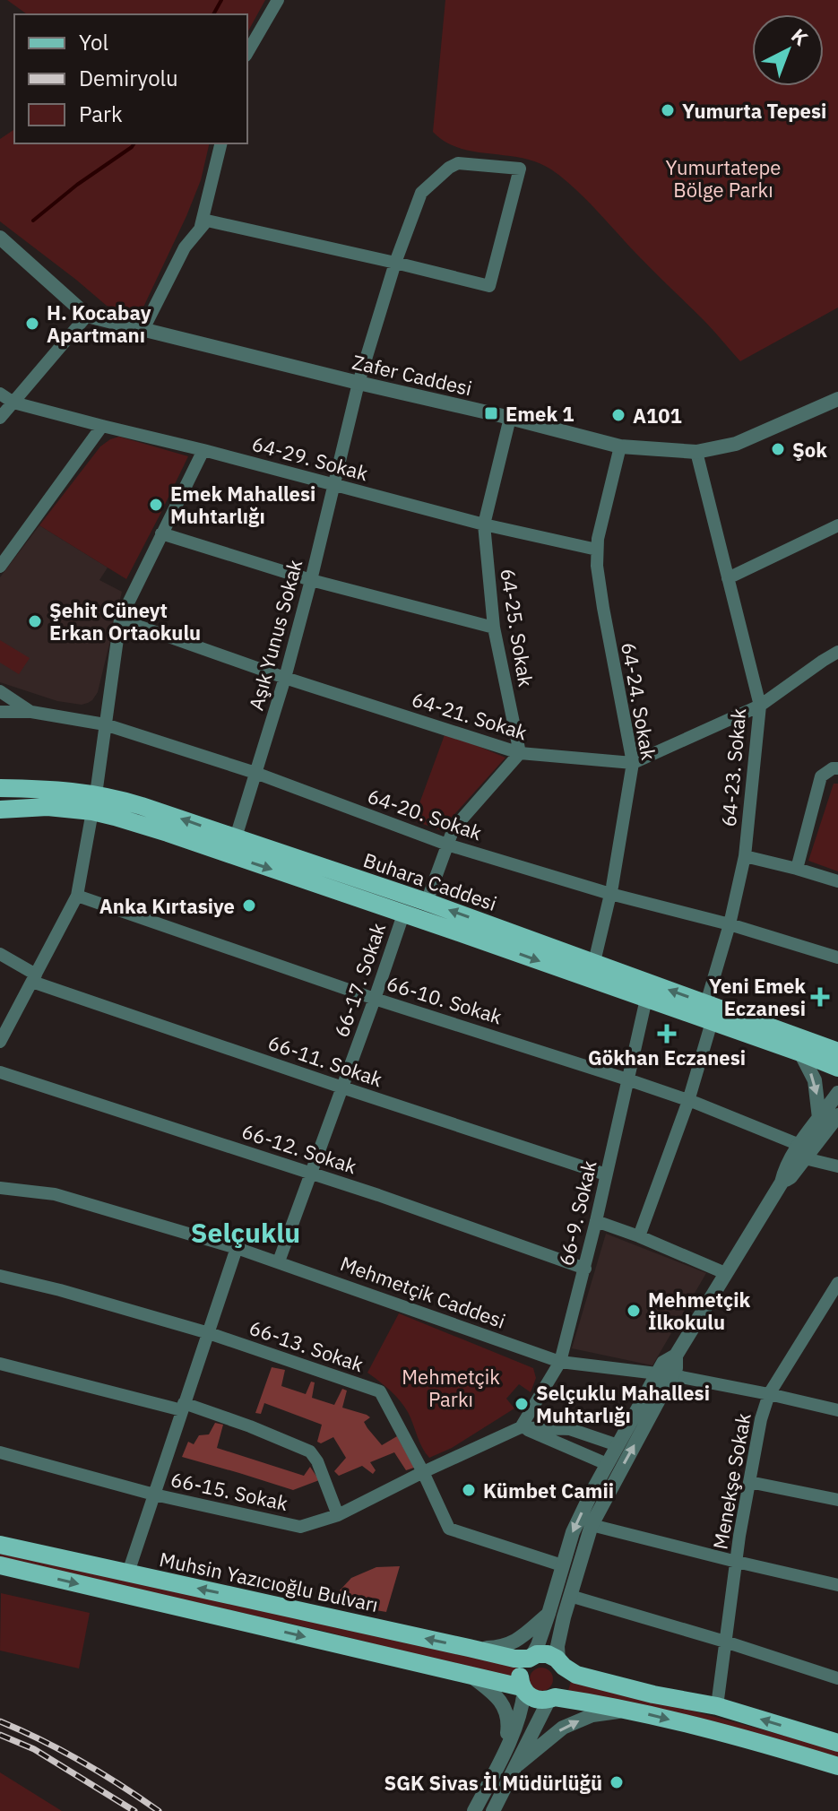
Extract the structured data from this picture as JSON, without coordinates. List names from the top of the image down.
{
  "streets": {
    "main road": ["Buhara Caddesi", "Muhsin Yazıcıoğlu Bulvarı"],
    "street": [
      "Zafer Caddesi",
      "64-29. Sokak",
      "64-25. Sokak",
      "Aşık Yunus Sokak",
      "64-24. Sokak",
      "64-21. Sokak",
      "64-23. Sokak",
      "64-20. Sokak",
      "66-17. Sokak",
      "66-10. Sokak",
      "66-11. Sokak",
      "66-12. Sokak",
      "66-9. Sokak",
      "Mehmetçik Caddesi",
      "66-13. Sokak",
      "Menekşe Sokak",
      "66-15. Sokak"
    ]
  },
  "crossings": [
    ["Zafer Caddesi", "64-25. Sokak"],
    ["Zafer Caddesi", "Aşık Yunus Sokak"],
    ["Zafer Caddesi", "64-24. Sokak"],
    ["Zafer Caddesi", "64-23. Sokak"],
    ["64-29. Sokak", "64-25. Sokak"],
    ["64-29. Sokak", "Aşık Yunus Sokak"],
    ["64-29. Sokak", "64-24. Sokak"],
    ["64-25. Sokak", "64-21. Sokak"],
    ["Aşık Yunus Sokak", "64-21. Sokak"],
    ["Aşık Yunus Sokak", "64-20. Sokak"],
    ["Aşık Yunus Sokak", "Buhara Caddesi"],
    ["64-24. Sokak", "64-21. Sokak"],
    ["64-24. Sokak", "64-20. Sokak"],
    ["64-24. Sokak", "Buhara Caddesi"],
    ["64-21. Sokak", "64-23. Sokak"],
    ["64-23. Sokak", "64-20. Sokak"],
    ["64-23. Sokak", "Buhara Caddesi"],
    ["Buhara Caddesi", "66-17. Sokak"],
    ["Buhara Caddesi", "66-9. Sokak"],
    ["66-17. Sokak", "66-10. Sokak"],
    ["66-17. Sokak", "66-11. Sokak"],
    ["66-17. Sokak", "66-12. Sokak"],
    ["66-17. Sokak", "Mehmetçik Caddesi"],
    ["66-10. Sokak", "66-9. Sokak"],
    ["66-11. Sokak", "66-9. Sokak"],
    ["66-12. Sokak", "66-9. Sokak"],
    ["66-9. Sokak", "Mehmetçik Caddesi"],
    ["66-9. Sokak", "66-15. Sokak"],
    ["Mehmetçik Caddesi", "Menekşe Sokak"],
    ["66-13. Sokak", "66-15. Sokak"],
    ["Menekşe Sokak", "Muhsin Yazıcıoğlu Bulvarı"]
  ],
  "districts": ["Selçuklu"],
  "parks": ["Yumurtatepe Bölge Parkı", "Mehmetçik Parkı"],
  "places": {
    "other": [
      "Yumurta Tepesi",
      "H. Kocabay Apartmanı",
      "A101",
      "Şok",
      "Emek Mahallesi Muhtarlığı",
      "Şehit Cüneyt Erkan Ortaokulu",
      "Anka Kırtasiye",
      "Mehmetçik İlkokulu",
      "Selçuklu Mahallesi Muhtarlığı",
      "Kümbet Camii",
      "SGK Sivas İl Müdürlüğü"
    ],
    "transit": ["Emek 1"],
    "health": ["Yeni Emek Eczanesi", "Gökhan Eczanesi"]
  },
  "legend": ["Yol", "Demiryolu", "Park"],
  "north": "top right"
}
